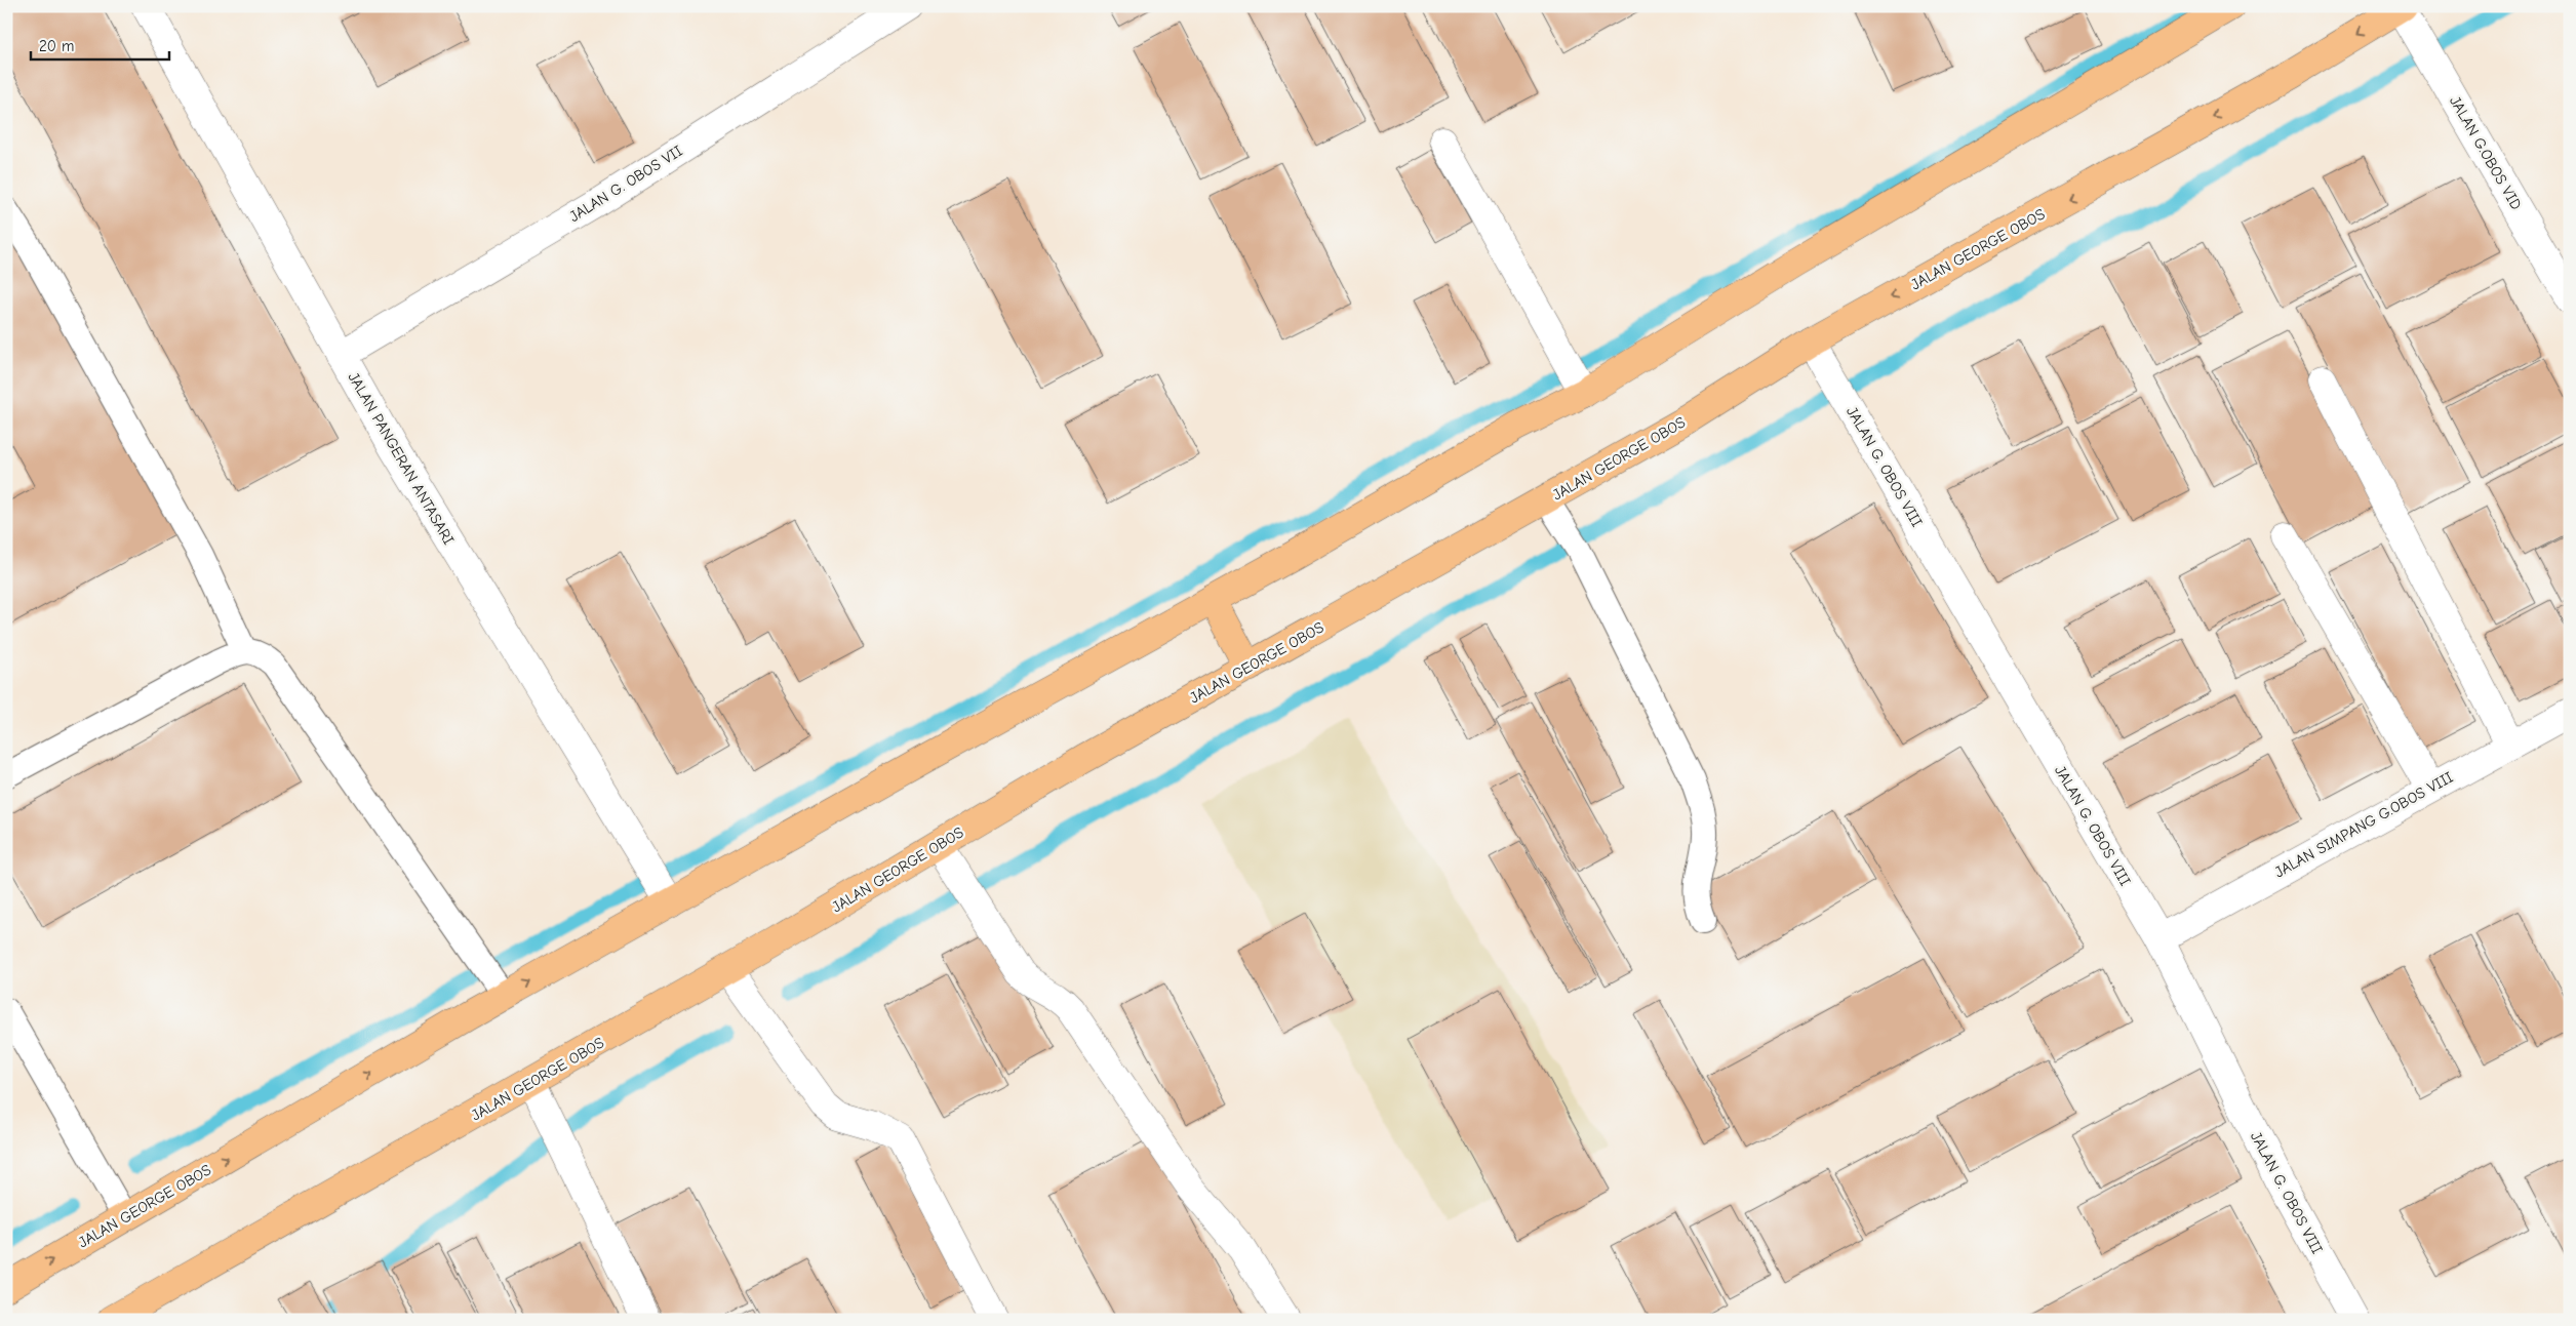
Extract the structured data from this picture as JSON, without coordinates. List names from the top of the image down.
{
  "streets": {
    "main road": ["JALAN GEORGE OBOS"],
    "street": [
      "JALAN G.OBOS VID",
      "JALAN G. OBOS VII",
      "JALAN PANGERAN ANTASARI",
      "JALAN G. OBOS VIII",
      "JALAN SIMPANG G.OBOS VIII"
    ]
  },
  "crossings": [
    ["JALAN G.OBOS VID", "JALAN GEORGE OBOS"],
    ["JALAN G. OBOS VII", "JALAN PANGERAN ANTASARI"],
    ["JALAN GEORGE OBOS", "JALAN PANGERAN ANTASARI"],
    ["JALAN GEORGE OBOS", "JALAN G. OBOS VIII"],
    ["JALAN G. OBOS VIII", "JALAN SIMPANG G.OBOS VIII"]
  ],
  "scale_bar": "20 m"
}
